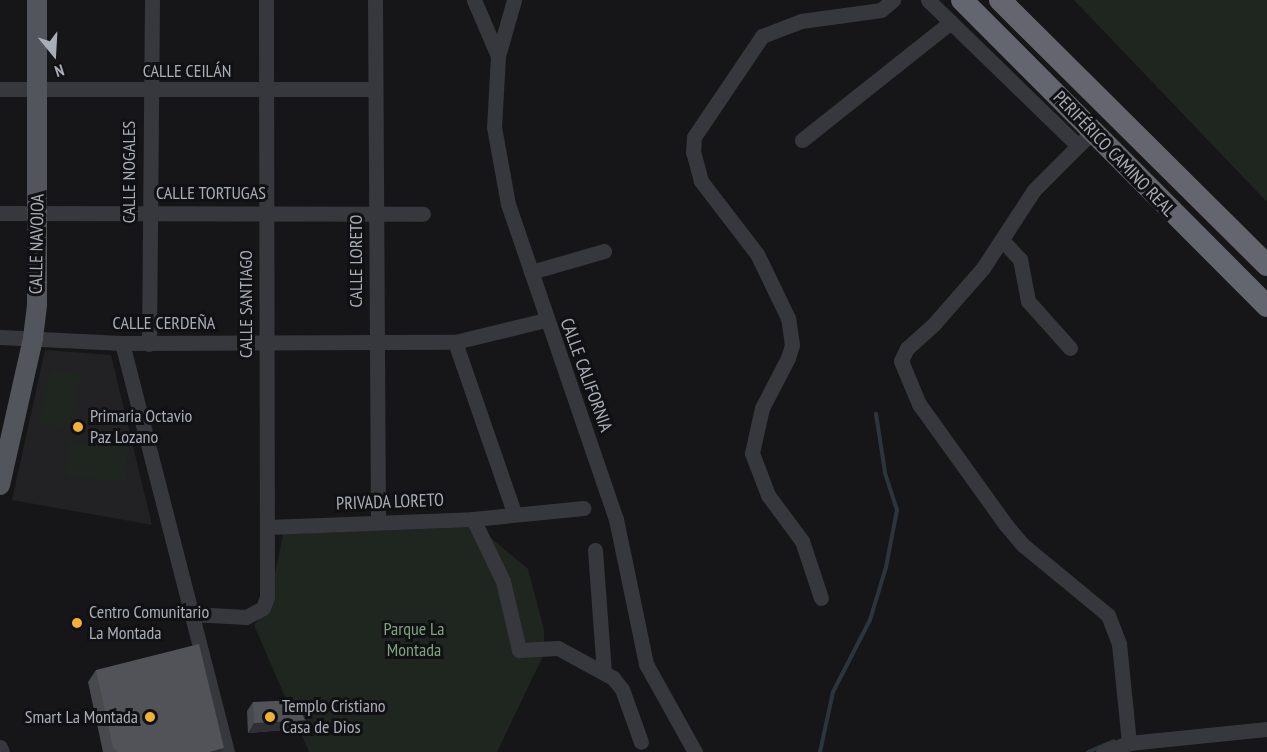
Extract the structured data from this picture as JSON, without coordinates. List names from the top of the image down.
{
  "streets": {
    "highway": ["PERIFÉRICO CAMINO REAL"],
    "main road": ["CALLE NAVOJOA"],
    "street": [
      "CALLE CEILÁN",
      "CALLE NOGALES",
      "CALLE TORTUGAS",
      "CALLE LORETO",
      "CALLE SANTIAGO",
      "CALLE CERDEÑA",
      "CALLE CALIFORNIA",
      "PRIVADA LORETO"
    ]
  },
  "crossings": [
    ["CALLE CEILÁN", "CALLE NOGALES"],
    ["CALLE CEILÁN", "CALLE NAVOJOA"],
    ["CALLE CEILÁN", "CALLE LORETO"],
    ["CALLE CEILÁN", "CALLE SANTIAGO"],
    ["CALLE NOGALES", "CALLE TORTUGAS"],
    ["CALLE NOGALES", "CALLE CERDEÑA"],
    ["CALLE TORTUGAS", "CALLE NAVOJOA"],
    ["CALLE TORTUGAS", "CALLE LORETO"],
    ["CALLE TORTUGAS", "CALLE SANTIAGO"],
    ["CALLE NAVOJOA", "CALLE CERDEÑA"],
    ["CALLE LORETO", "CALLE CERDEÑA"],
    ["CALLE LORETO", "PRIVADA LORETO"],
    ["CALLE SANTIAGO", "CALLE CERDEÑA"],
    ["CALLE SANTIAGO", "PRIVADA LORETO"],
    ["CALLE CERDEÑA", "CALLE CALIFORNIA"]
  ],
  "parks": ["Parque La Montada"],
  "places": [
    "Primaria Octavio Paz Lozano",
    "Centro Comunitario La Montada",
    "Smart La Montada",
    "Templo Cristiano Casa de Dios"
  ],
  "north": "bottom"
}
